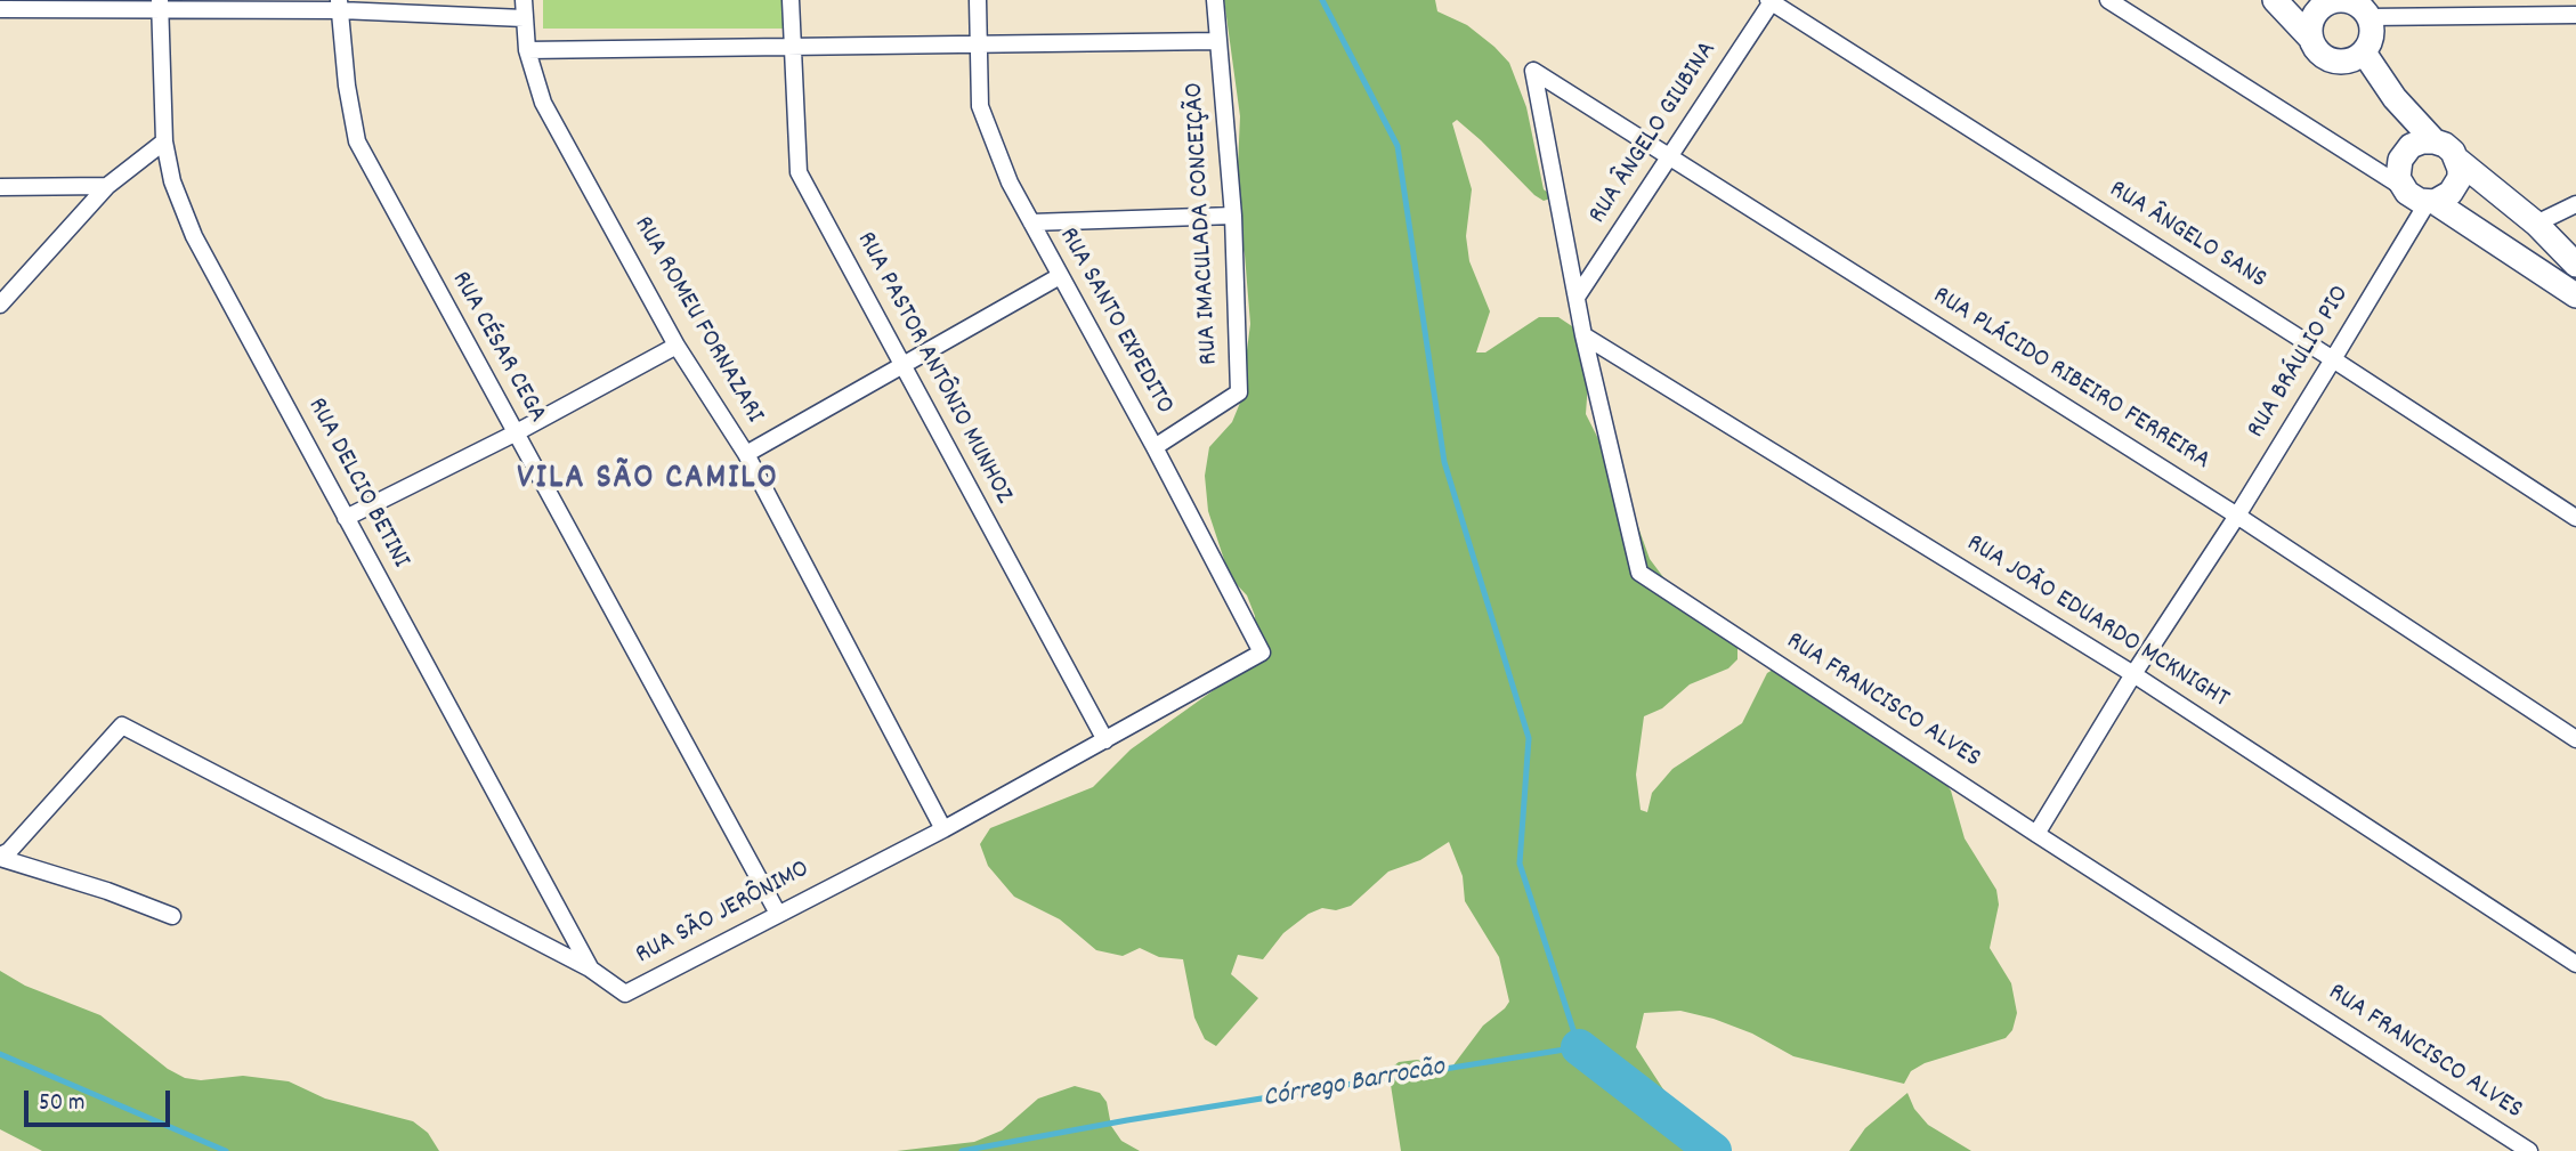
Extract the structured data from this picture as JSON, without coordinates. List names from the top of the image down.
{
  "streets": {
    "street": [
      "RUA ÂNGELO GIUBINA",
      "RUA IMACULADA CONCEIÇÃO",
      "RUA ÂNGELO SANS",
      "RUA ROMEU FORNAZARI",
      "RUA SANTO EXPEDITO",
      "RUA CÉSAR CEGA",
      "RUA BRÁULIO PIO",
      "RUA PASTOR ANTÔNIO MUNHOZ",
      "RUA PLÁCIDO RIBEIRO FERREIRA",
      "RUA DELCIO BETINI",
      "RUA JOÃO EDUARDO MCKNIGHT",
      "RUA FRANCISCO ALVES",
      "RUA SÃO JERÔNIMO"
    ]
  },
  "crossings": [
    ["RUA ÂNGELO GIUBINA", "RUA ÂNGELO SANS"],
    ["RUA ÂNGELO GIUBINA", "RUA PLÁCIDO RIBEIRO FERREIRA"],
    ["RUA ÂNGELO GIUBINA", "RUA FRANCISCO ALVES"],
    ["RUA IMACULADA CONCEIÇÃO", "RUA SANTO EXPEDITO"],
    ["RUA ÂNGELO SANS", "RUA BRÁULIO PIO"],
    ["RUA ROMEU FORNAZARI", "RUA SÃO JERÔNIMO"],
    ["RUA SANTO EXPEDITO", "RUA SÃO JERÔNIMO"],
    ["RUA CÉSAR CEGA", "RUA SÃO JERÔNIMO"],
    ["RUA BRÁULIO PIO", "RUA PLÁCIDO RIBEIRO FERREIRA"],
    ["RUA BRÁULIO PIO", "RUA JOÃO EDUARDO MCKNIGHT"],
    ["RUA BRÁULIO PIO", "RUA FRANCISCO ALVES"],
    ["RUA PASTOR ANTÔNIO MUNHOZ", "RUA SÃO JERÔNIMO"],
    ["RUA PLÁCIDO RIBEIRO FERREIRA", "RUA FRANCISCO ALVES"],
    ["RUA DELCIO BETINI", "RUA SÃO JERÔNIMO"],
    ["RUA JOÃO EDUARDO MCKNIGHT", "RUA FRANCISCO ALVES"]
  ],
  "districts": ["VILA SÃO CAMILO"],
  "water": ["Córrego Barrocão"],
  "scale_bar": "50 m"
}
